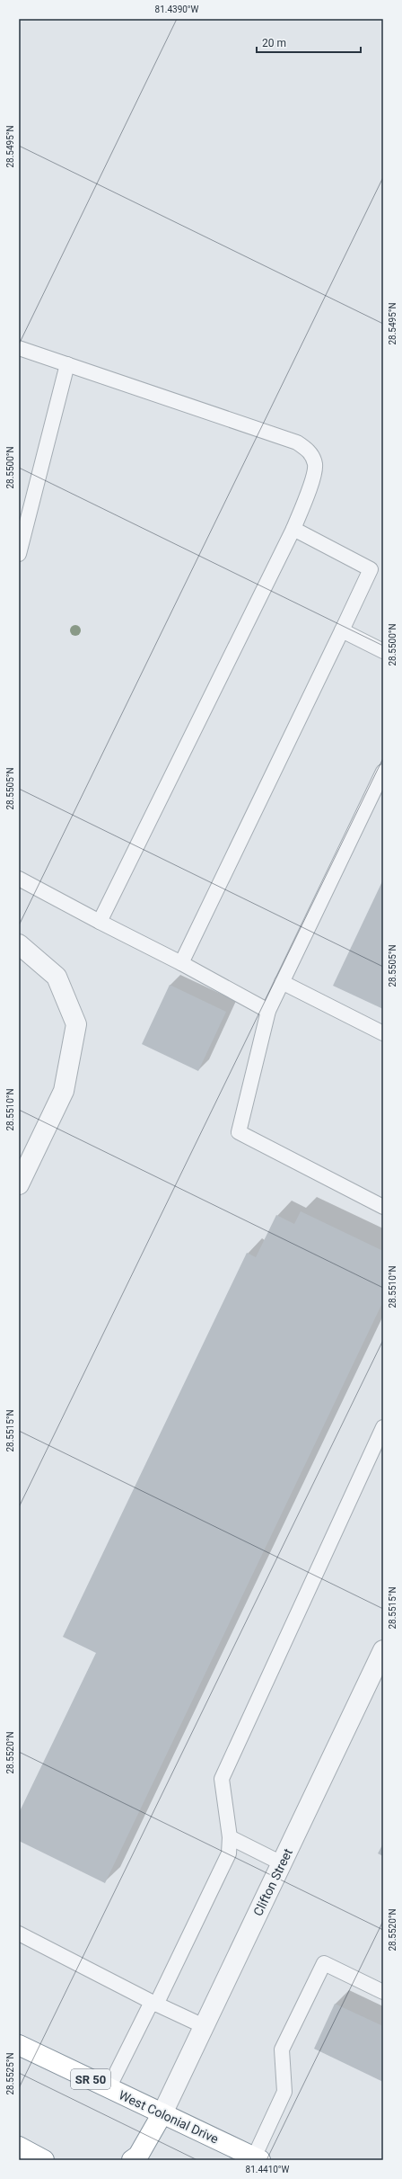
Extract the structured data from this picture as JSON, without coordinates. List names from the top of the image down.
{
  "streets": {
    "highway": ["SR 50", "West Colonial Drive"],
    "street": ["Clifton Street"]
  },
  "crossings": [
    ["Clifton Street", "West Colonial Drive"]
  ],
  "scale_bar": "20 m",
  "coordinates": [
    "81.4390°W",
    "28.5495°N",
    "28.5500°N",
    "28.5505°N",
    "28.5510°N",
    "28.5515°N",
    "28.5520°N",
    "28.5525°N",
    "81.4410°W"
  ]
}
